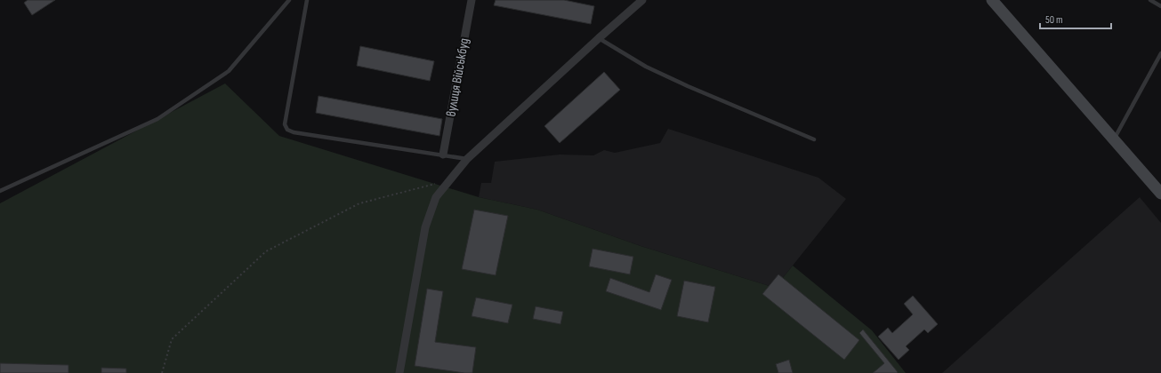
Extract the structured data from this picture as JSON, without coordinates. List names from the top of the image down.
{
  "streets": {
    "street": ["вулиця Військбуд"]
  },
  "scale_bar": "50 m"
}
